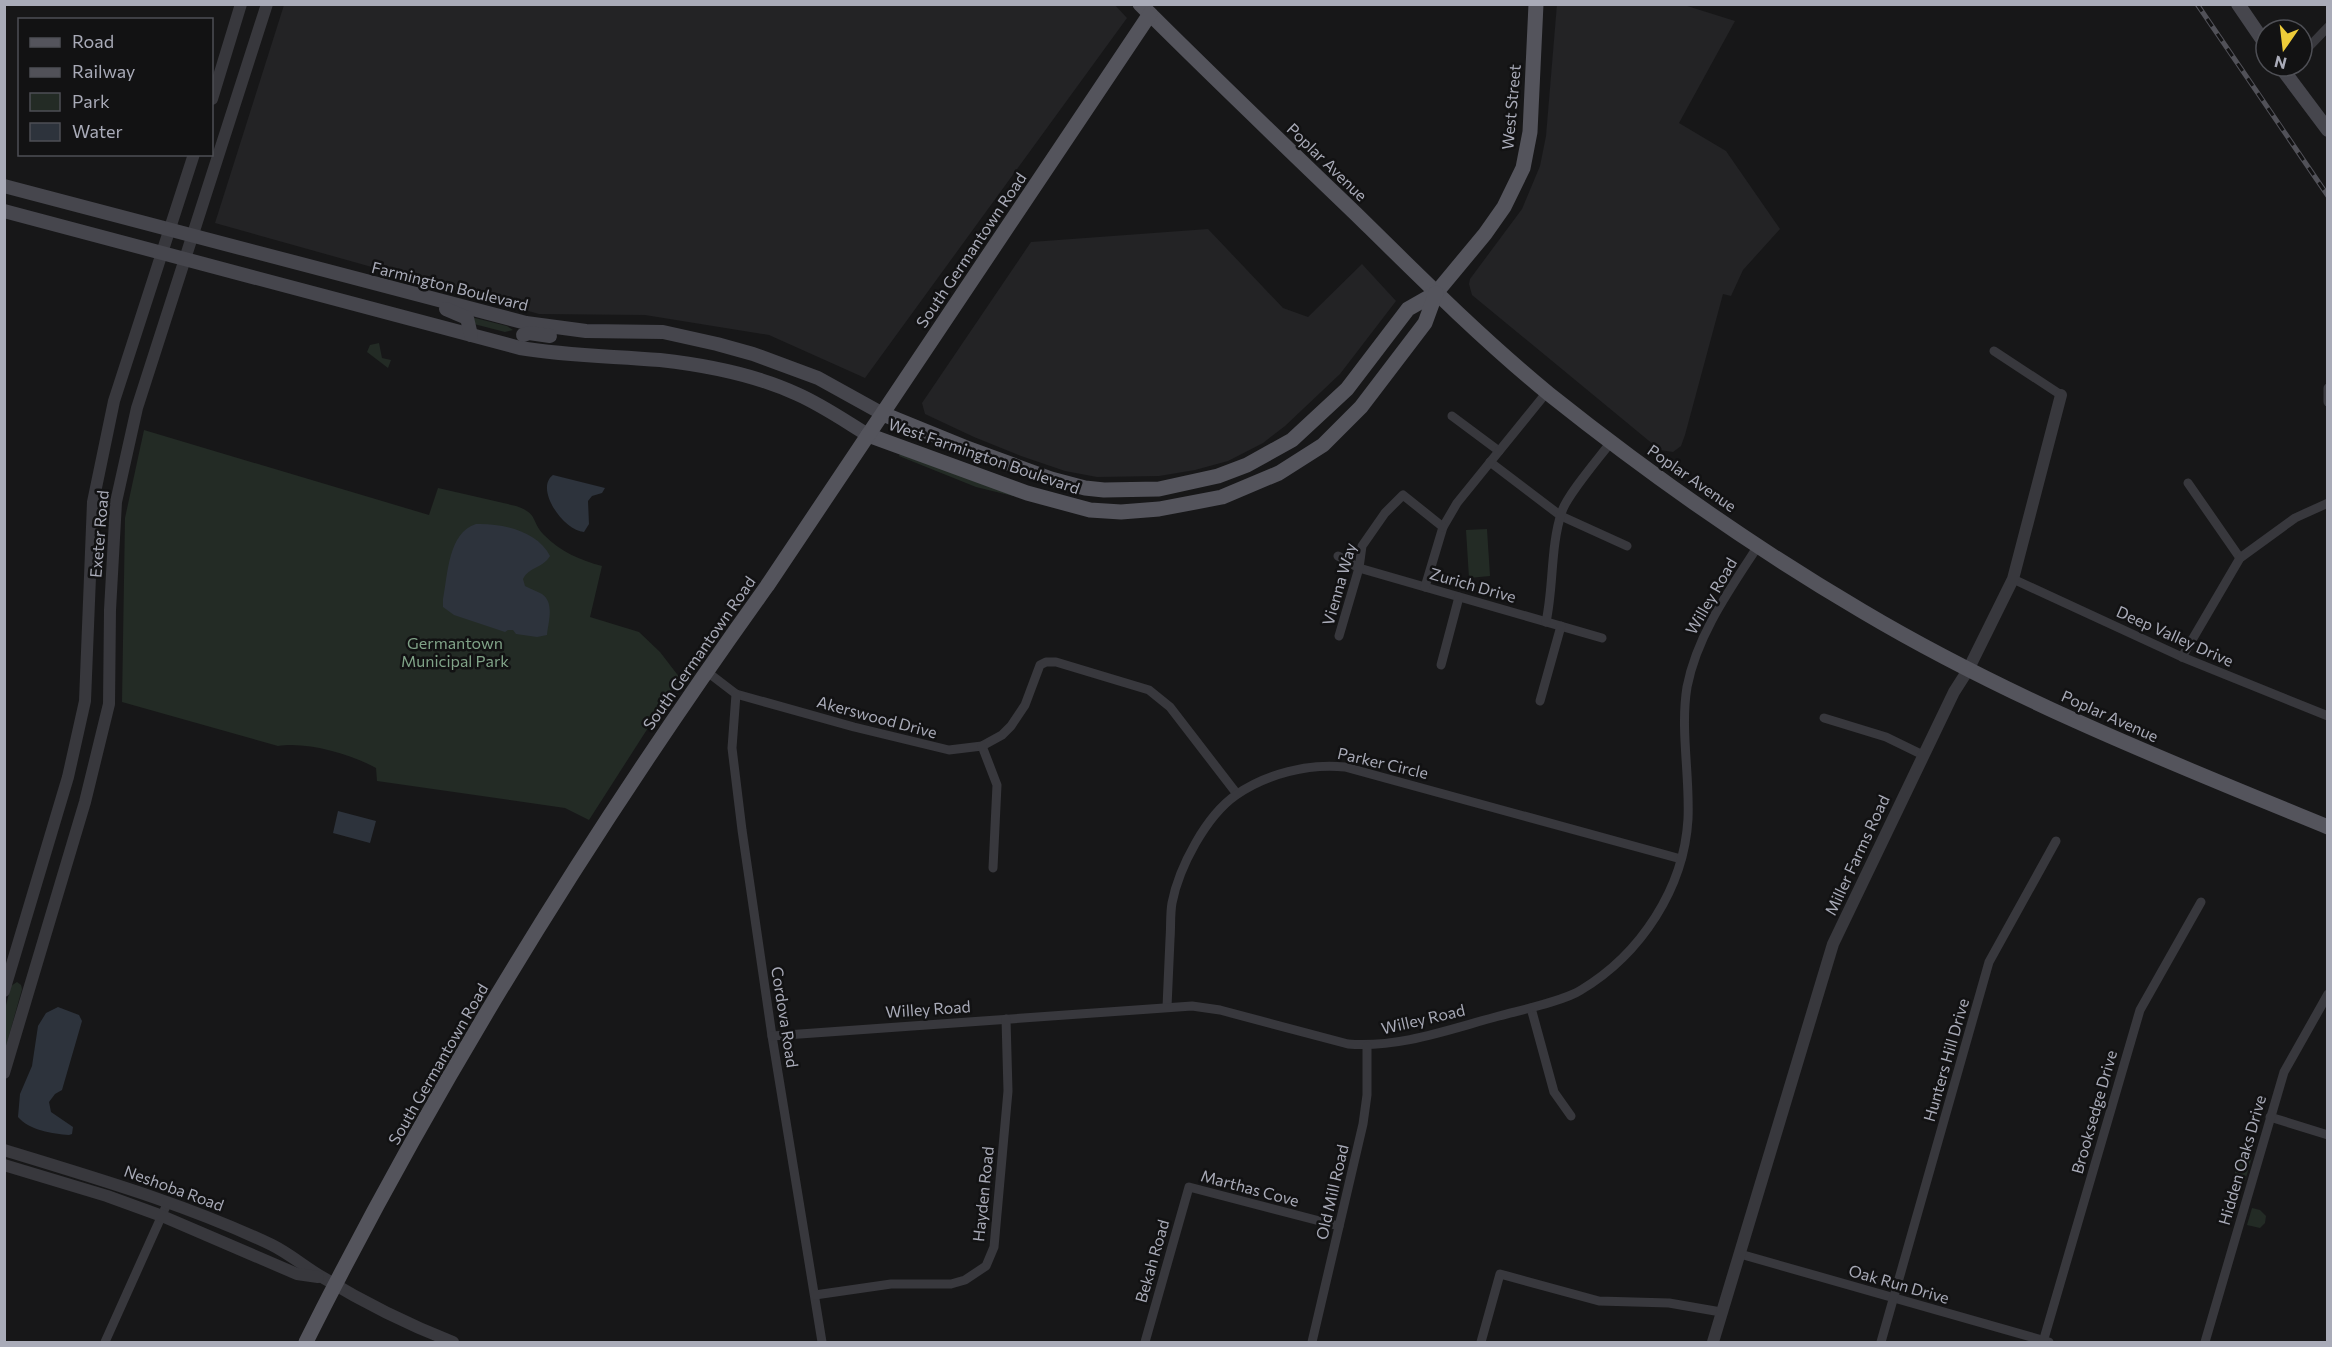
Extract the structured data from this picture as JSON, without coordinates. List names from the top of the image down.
{
  "streets": {
    "main road": [
      "West Street",
      "Poplar Avenue",
      "South Germantown Road",
      "Farmington Boulevard",
      "West Farmington Boulevard"
    ],
    "street": [
      "Exeter Road",
      "Vienna Way",
      "Zurich Drive",
      "Willey Road",
      "Deep Valley Drive",
      "Akerswood Drive",
      "Parker Circle",
      "Miller Farms Road",
      "Cordova Road",
      "Hunters Hill Drive",
      "Brooksedge Drive",
      "Hidden Oaks Drive",
      "Neshoba Road",
      "Marthas Cove",
      "Old Mill Road",
      "Hayden Road",
      "Bekah Road",
      "Oak Run Drive"
    ]
  },
  "crossings": [
    ["West Street", "Poplar Avenue"],
    ["West Street", "West Farmington Boulevard"],
    ["Poplar Avenue", "South Germantown Road"],
    ["Poplar Avenue", "West Farmington Boulevard"],
    ["Poplar Avenue", "Willey Road"],
    ["Poplar Avenue", "Miller Farms Road"],
    ["South Germantown Road", "Farmington Boulevard"],
    ["South Germantown Road", "West Farmington Boulevard"],
    ["South Germantown Road", "Akerswood Drive"],
    ["South Germantown Road", "Neshoba Road"],
    ["Farmington Boulevard", "West Farmington Boulevard"],
    ["Farmington Boulevard", "Exeter Road"],
    ["Vienna Way", "Zurich Drive"],
    ["Willey Road", "Parker Circle"],
    ["Willey Road", "Cordova Road"],
    ["Willey Road", "Old Mill Road"],
    ["Willey Road", "Hayden Road"],
    ["Deep Valley Drive", "Miller Farms Road"],
    ["Akerswood Drive", "Parker Circle"],
    ["Akerswood Drive", "Cordova Road"],
    ["Miller Farms Road", "Oak Run Drive"],
    ["Cordova Road", "Hayden Road"],
    ["Hunters Hill Drive", "Oak Run Drive"],
    ["Brooksedge Drive", "Oak Run Drive"],
    ["Marthas Cove", "Old Mill Road"],
    ["Marthas Cove", "Bekah Road"]
  ],
  "parks": ["Germantown Municipal Park"],
  "legend": [
    "Road",
    "Railway",
    "Park",
    "Water"
  ],
  "north": "bottom"
}
